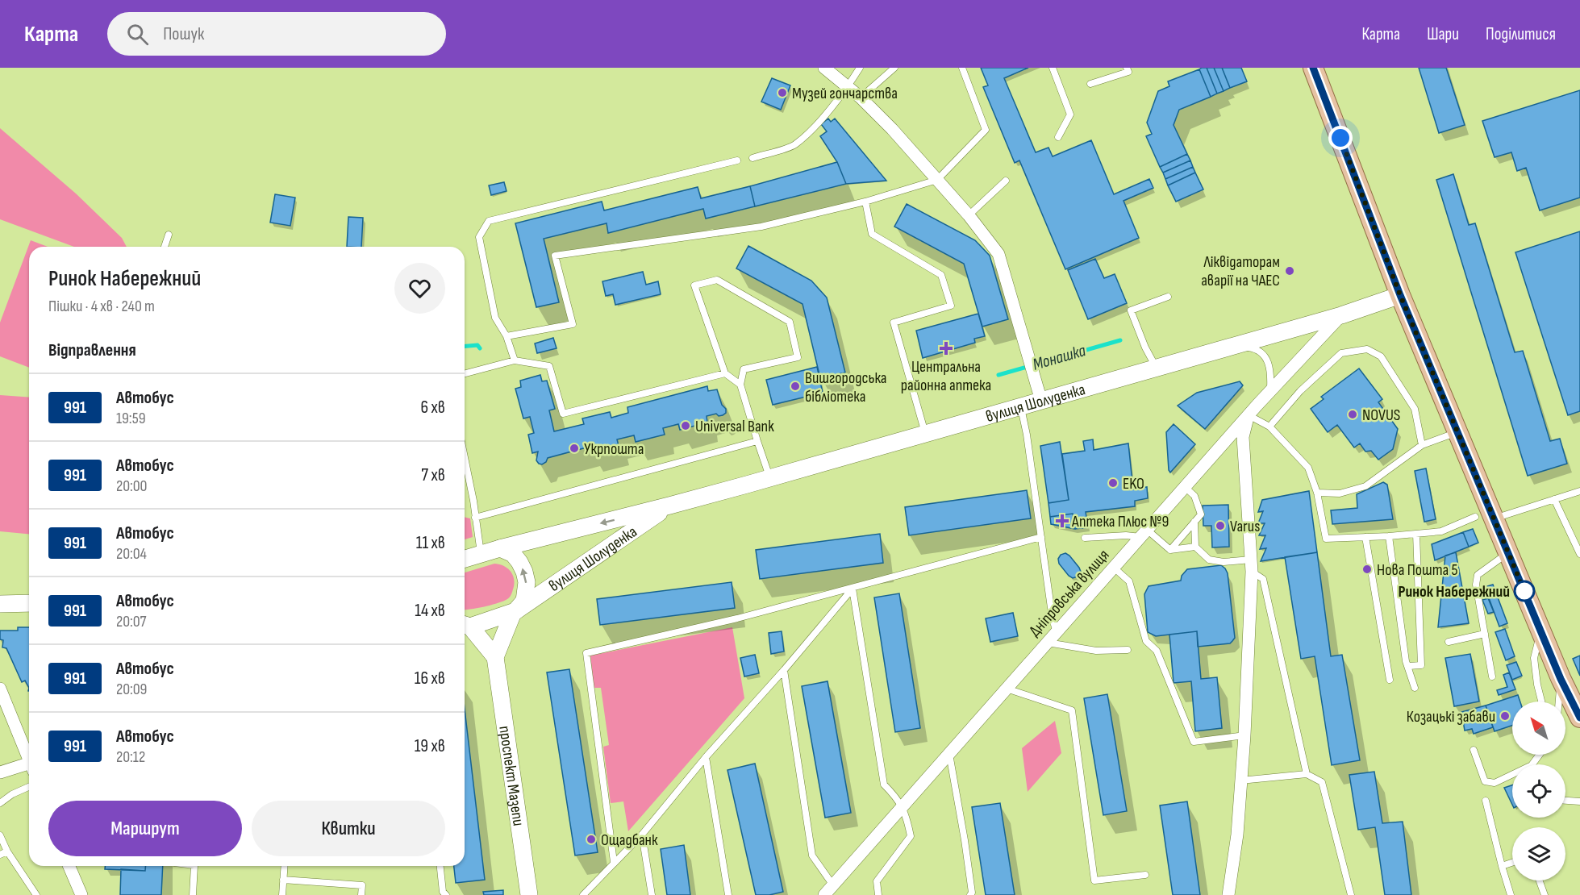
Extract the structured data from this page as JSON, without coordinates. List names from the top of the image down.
{
  "streets": {
    "main road": ["вулиця Шолуденка", "проспект Мазепи"],
    "street": ["Дніпровська вулиця"]
  },
  "crossings": [
    ["вулиця Шолуденка", "Дніпровська вулиця"],
    ["вулиця Шолуденка", "проспект Мазепи"]
  ],
  "water": ["Монашка"],
  "places": {
    "other": [
      "Музей гончарства",
      "Ліквідаторам аварії на ЧАЕС",
      "Вишгородська бібліотека",
      "NOVUS",
      "Universal Bank",
      "Укрпошта",
      "EKO",
      "Varus",
      "Нова Пошта 5",
      "Ринок Набережний",
      "Козацькі забави",
      "Ощадбанк"
    ],
    "health": ["Центральна районна аптека", "Аптека Плюс №9"]
  },
  "lines": ["bus line 991"],
  "north": "top left",
  "page": {
    "header": "Карта",
    "search": "Пошук",
    "nav": ["Карта", "Шари", "Поділитися"],
    "heading": [
      ["Ринок Набережний", "Пішки · 4 хв · 240 m"],
      "Відправлення"
    ],
    "list": [
      {
        "mark": "991",
        "name": "Автобус",
        "note": "19:59",
        "value": "6 хв"
      },
      {
        "mark": "991",
        "name": "Автобус",
        "note": "20:00",
        "value": "7 хв"
      },
      {
        "mark": "991",
        "name": "Автобус",
        "note": "20:04",
        "value": "11 хв"
      },
      {
        "mark": "991",
        "name": "Автобус",
        "note": "20:07",
        "value": "14 хв"
      },
      {
        "mark": "991",
        "name": "Автобус",
        "note": "20:09",
        "value": "16 хв"
      },
      {
        "mark": "991",
        "name": "Автобус",
        "note": "20:12",
        "value": "19 хв"
      }
    ],
    "buttons": ["Маршрут", "Квитки"]
  }
}
